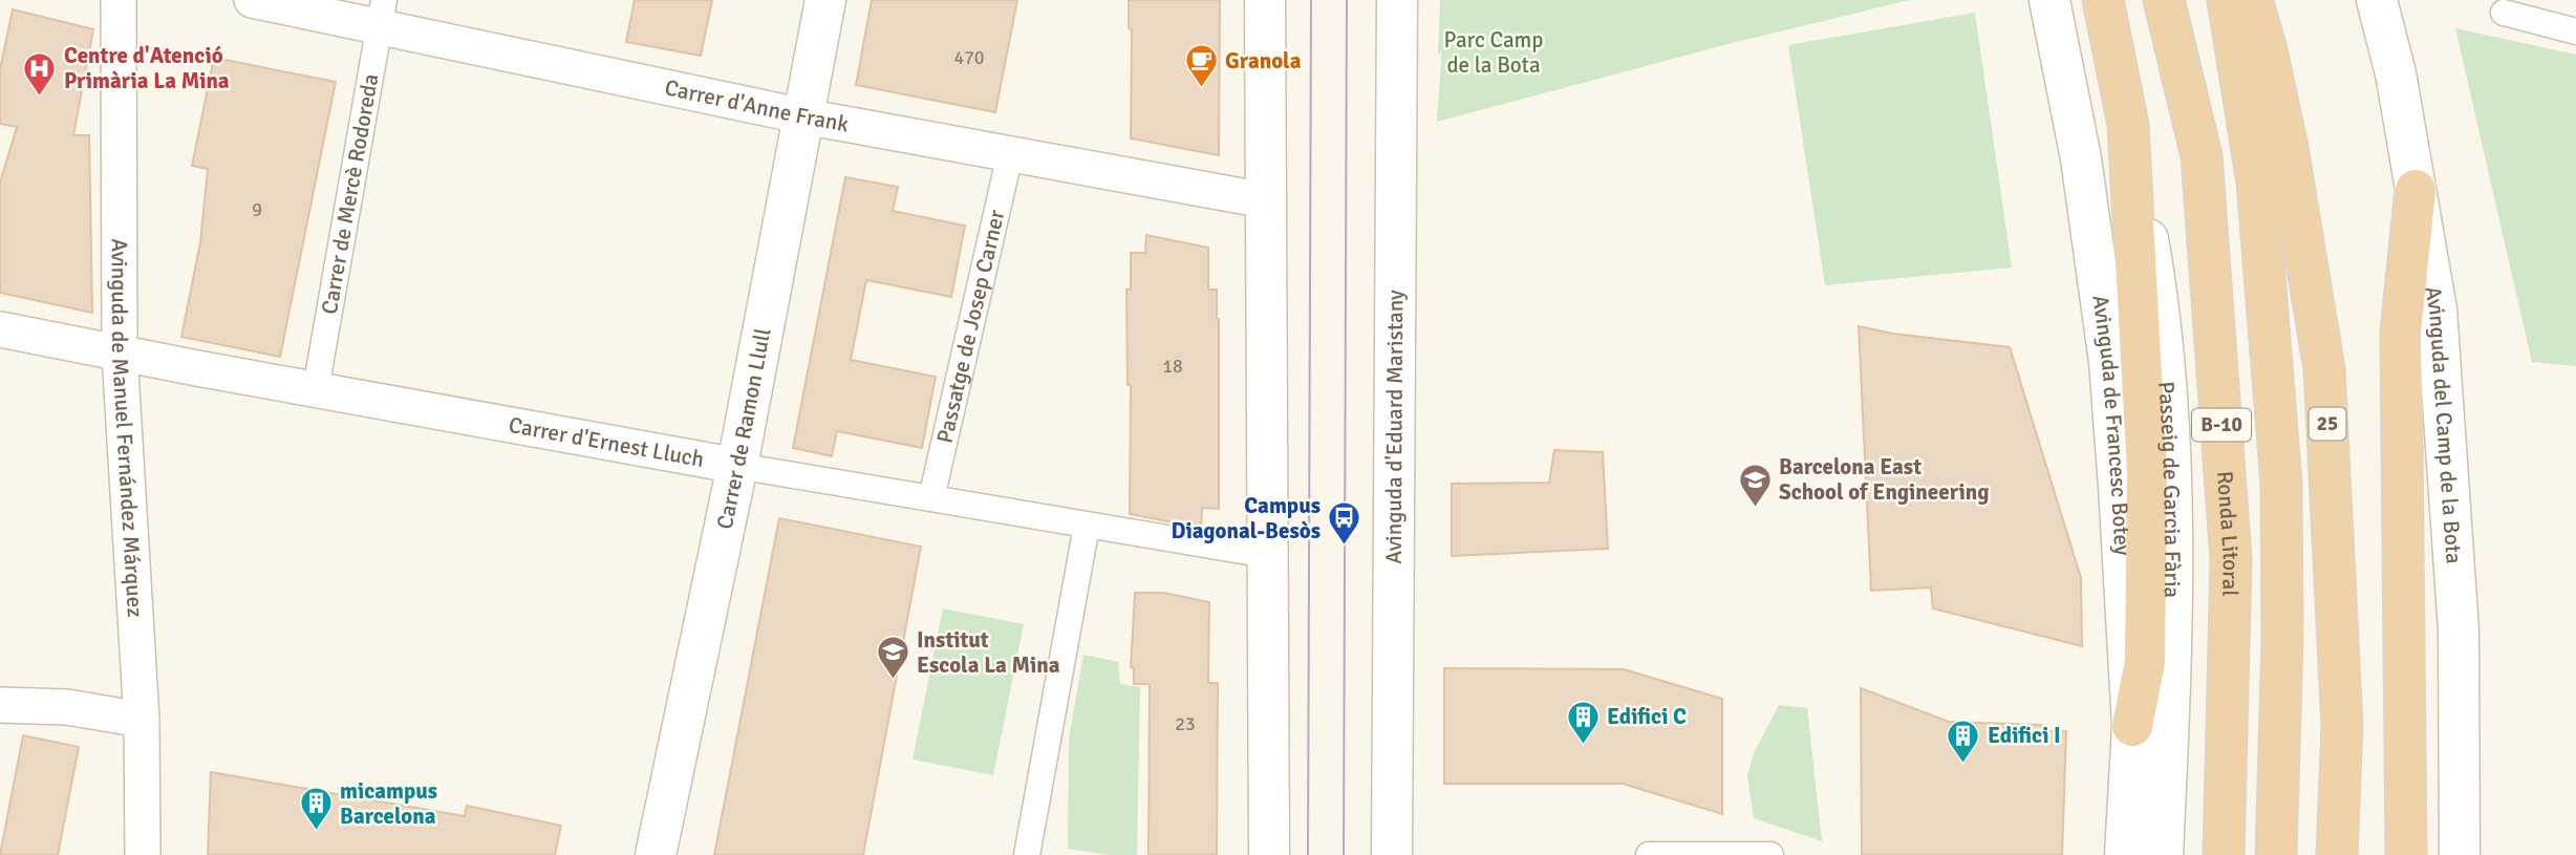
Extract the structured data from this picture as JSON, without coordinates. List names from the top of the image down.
{
  "streets": {
    "highway": ["25", "B-10", "Ronda Litoral"],
    "main road": [
      "Avinguda del Camp de la Bota",
      "Avinguda de Francesc Botey",
      "Avinguda d'Eduard Maristany",
      "Carrer de Ramon Llull",
      "Passeig de Garcia Fària"
    ],
    "street": [
      "Carrer d'Anne Frank",
      "Carrer de Mercè Rodoreda",
      "Passatge de Josep Carner",
      "Avinguda de Manuel Fernández Márquez",
      "Carrer d'Ernest Lluch"
    ]
  },
  "crossings": [
    ["Carrer d'Anne Frank", "Carrer de Mercè Rodoreda"],
    ["Carrer d'Anne Frank", "Passatge de Josep Carner"],
    ["Carrer d'Anne Frank", "Carrer de Ramon Llull"],
    ["Carrer de Mercè Rodoreda", "Carrer d'Ernest Lluch"],
    ["Passatge de Josep Carner", "Carrer d'Ernest Lluch"],
    ["Avinguda de Manuel Fernández Márquez", "Carrer d'Ernest Lluch"],
    ["Carrer de Ramon Llull", "Carrer d'Ernest Lluch"]
  ],
  "parks": ["Parc Camp de la Bota"],
  "places": {
    "cafe": ["Granola"],
    "hospital": ["Centre d'Atenció Primària La Mina"],
    "school or university": ["Barcelona East School of Engineering", "Institut Escola La Mina"],
    "bus stop": ["Campus Diagonal-Besòs"],
    "building": ["Edifici C", "Edifici I", "micampus Barcelona"]
  },
  "house_numbers": [
    "470",
    "9",
    "18",
    "23"
  ]
}
